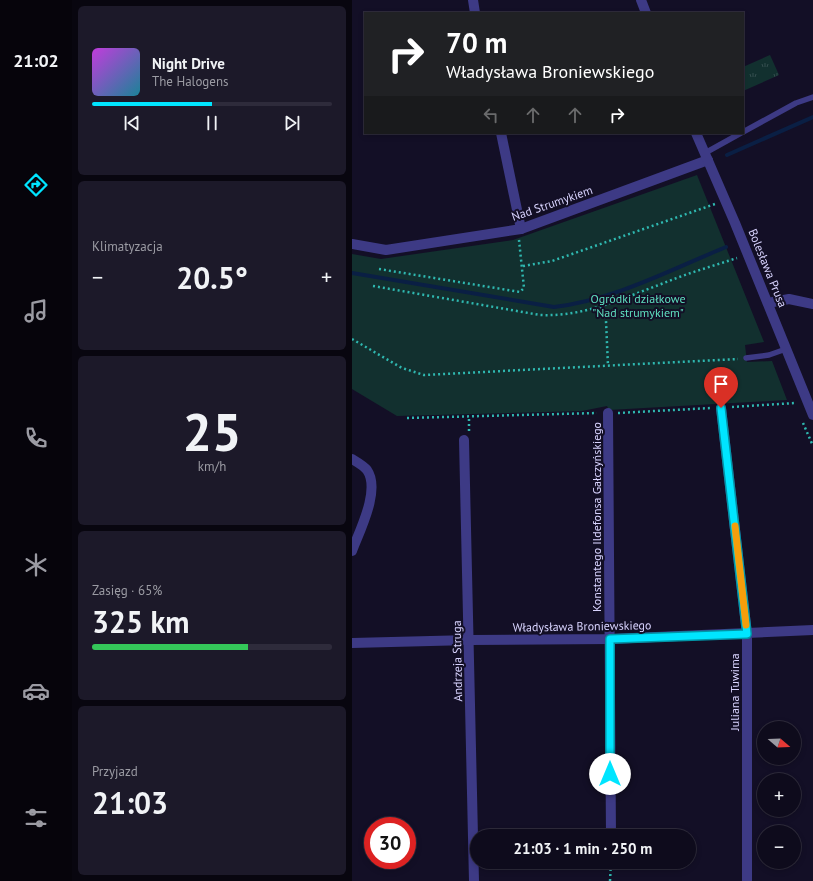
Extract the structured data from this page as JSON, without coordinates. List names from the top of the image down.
{
  "streets": {
    "street": [
      "Nad Strumykiem",
      "Bolesława Prusa",
      "Konstantego Ildefonsa Gałczyńskiego",
      "Władysława Broniewskiego",
      "Andrzeja Struga",
      "Juliana Tuwima"
    ]
  },
  "crossings": [
    ["Nad Strumykiem", "Bolesława Prusa"],
    ["Konstantego Ildefonsa Gałczyńskiego", "Władysława Broniewskiego"],
    ["Władysława Broniewskiego", "Andrzeja Struga"],
    ["Władysława Broniewskiego", "Juliana Tuwima"]
  ],
  "parks": ["Ogródki działkowe \"Nad strumykiem\""],
  "north": "right",
  "page": {
    "tabs": "21:02",
    "turn": ["70 m", "Władysława Broniewskiego"],
    "song": ["Night Drive", "The Halogens"],
    "tile": [
      "Klimatyzacja",
      ["25", "km/h"],
      ["Zasięg · 65%", "325 km"],
      ["Przyjazd", "21:03"]
    ],
    "heat": ["−", "20.5°", "+"],
    "map_buttons": ["+", "−"],
    "limit": "30",
    "trip": "21:03 · 1 min · 250 m"
  }
}
